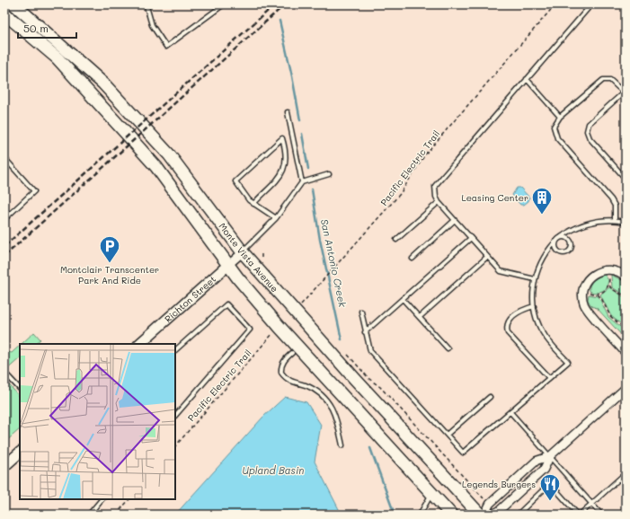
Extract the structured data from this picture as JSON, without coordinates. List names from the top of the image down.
{
  "streets": {
    "main road": ["Monte Vista Avenue"],
    "street": ["Richton Street"],
    "path": ["Pacific Electric Trail"]
  },
  "crossings": [
    ["Monte Vista Avenue", "Richton Street"]
  ],
  "water": ["San Antonio Creek", "Upland Basin"],
  "places": {
    "building": ["Leasing Center"],
    "parking": ["Montclair Transcenter Park And Ride"],
    "restaurant": ["Legends Burgers"]
  },
  "scale_bar": "50 m"
}
